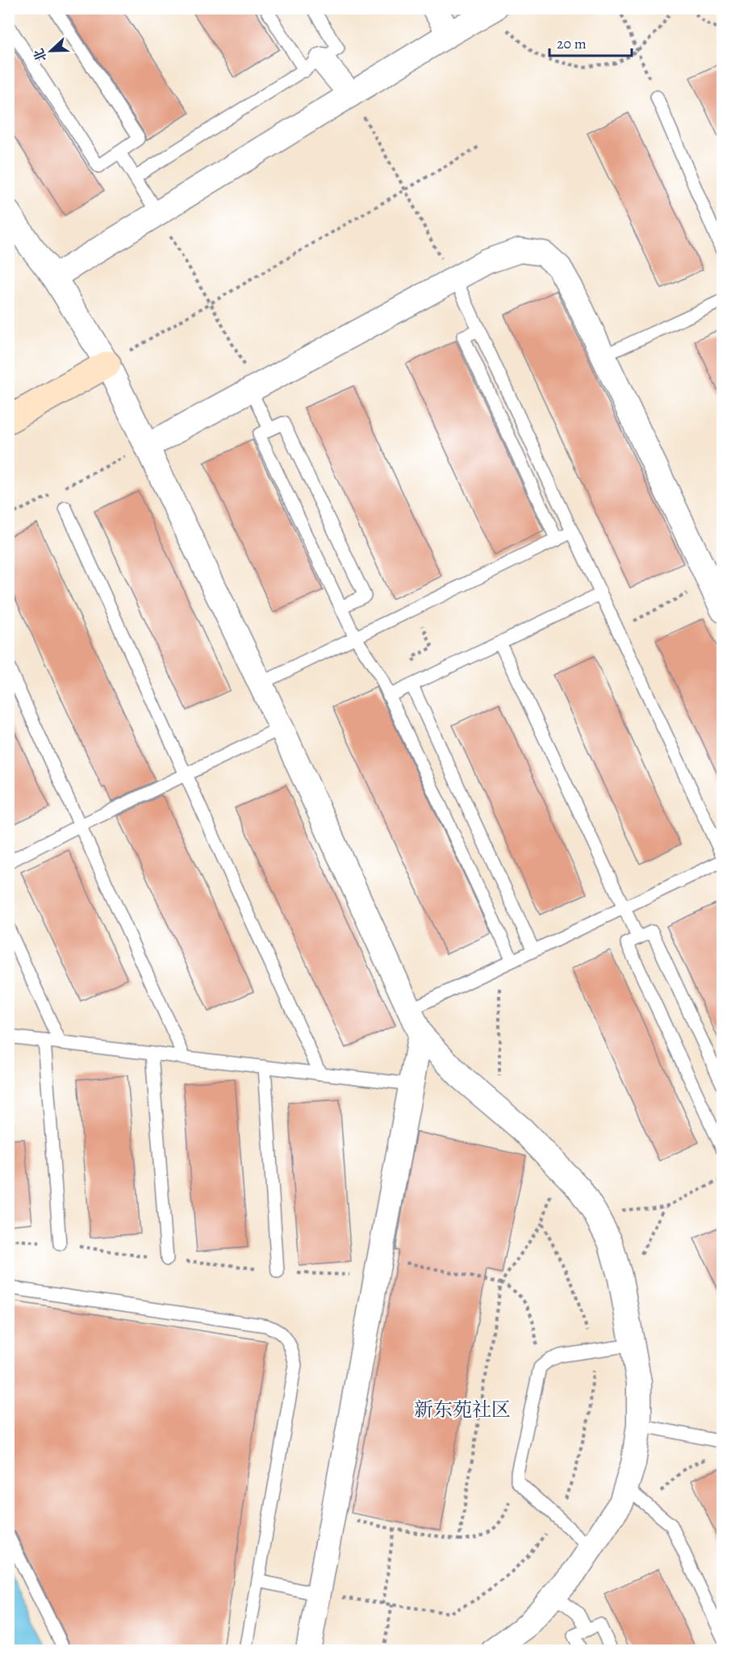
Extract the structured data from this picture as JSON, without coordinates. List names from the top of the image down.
{
  "districts": ["新东苑社区"],
  "scale_bar": "20 m",
  "north": "left"
}
